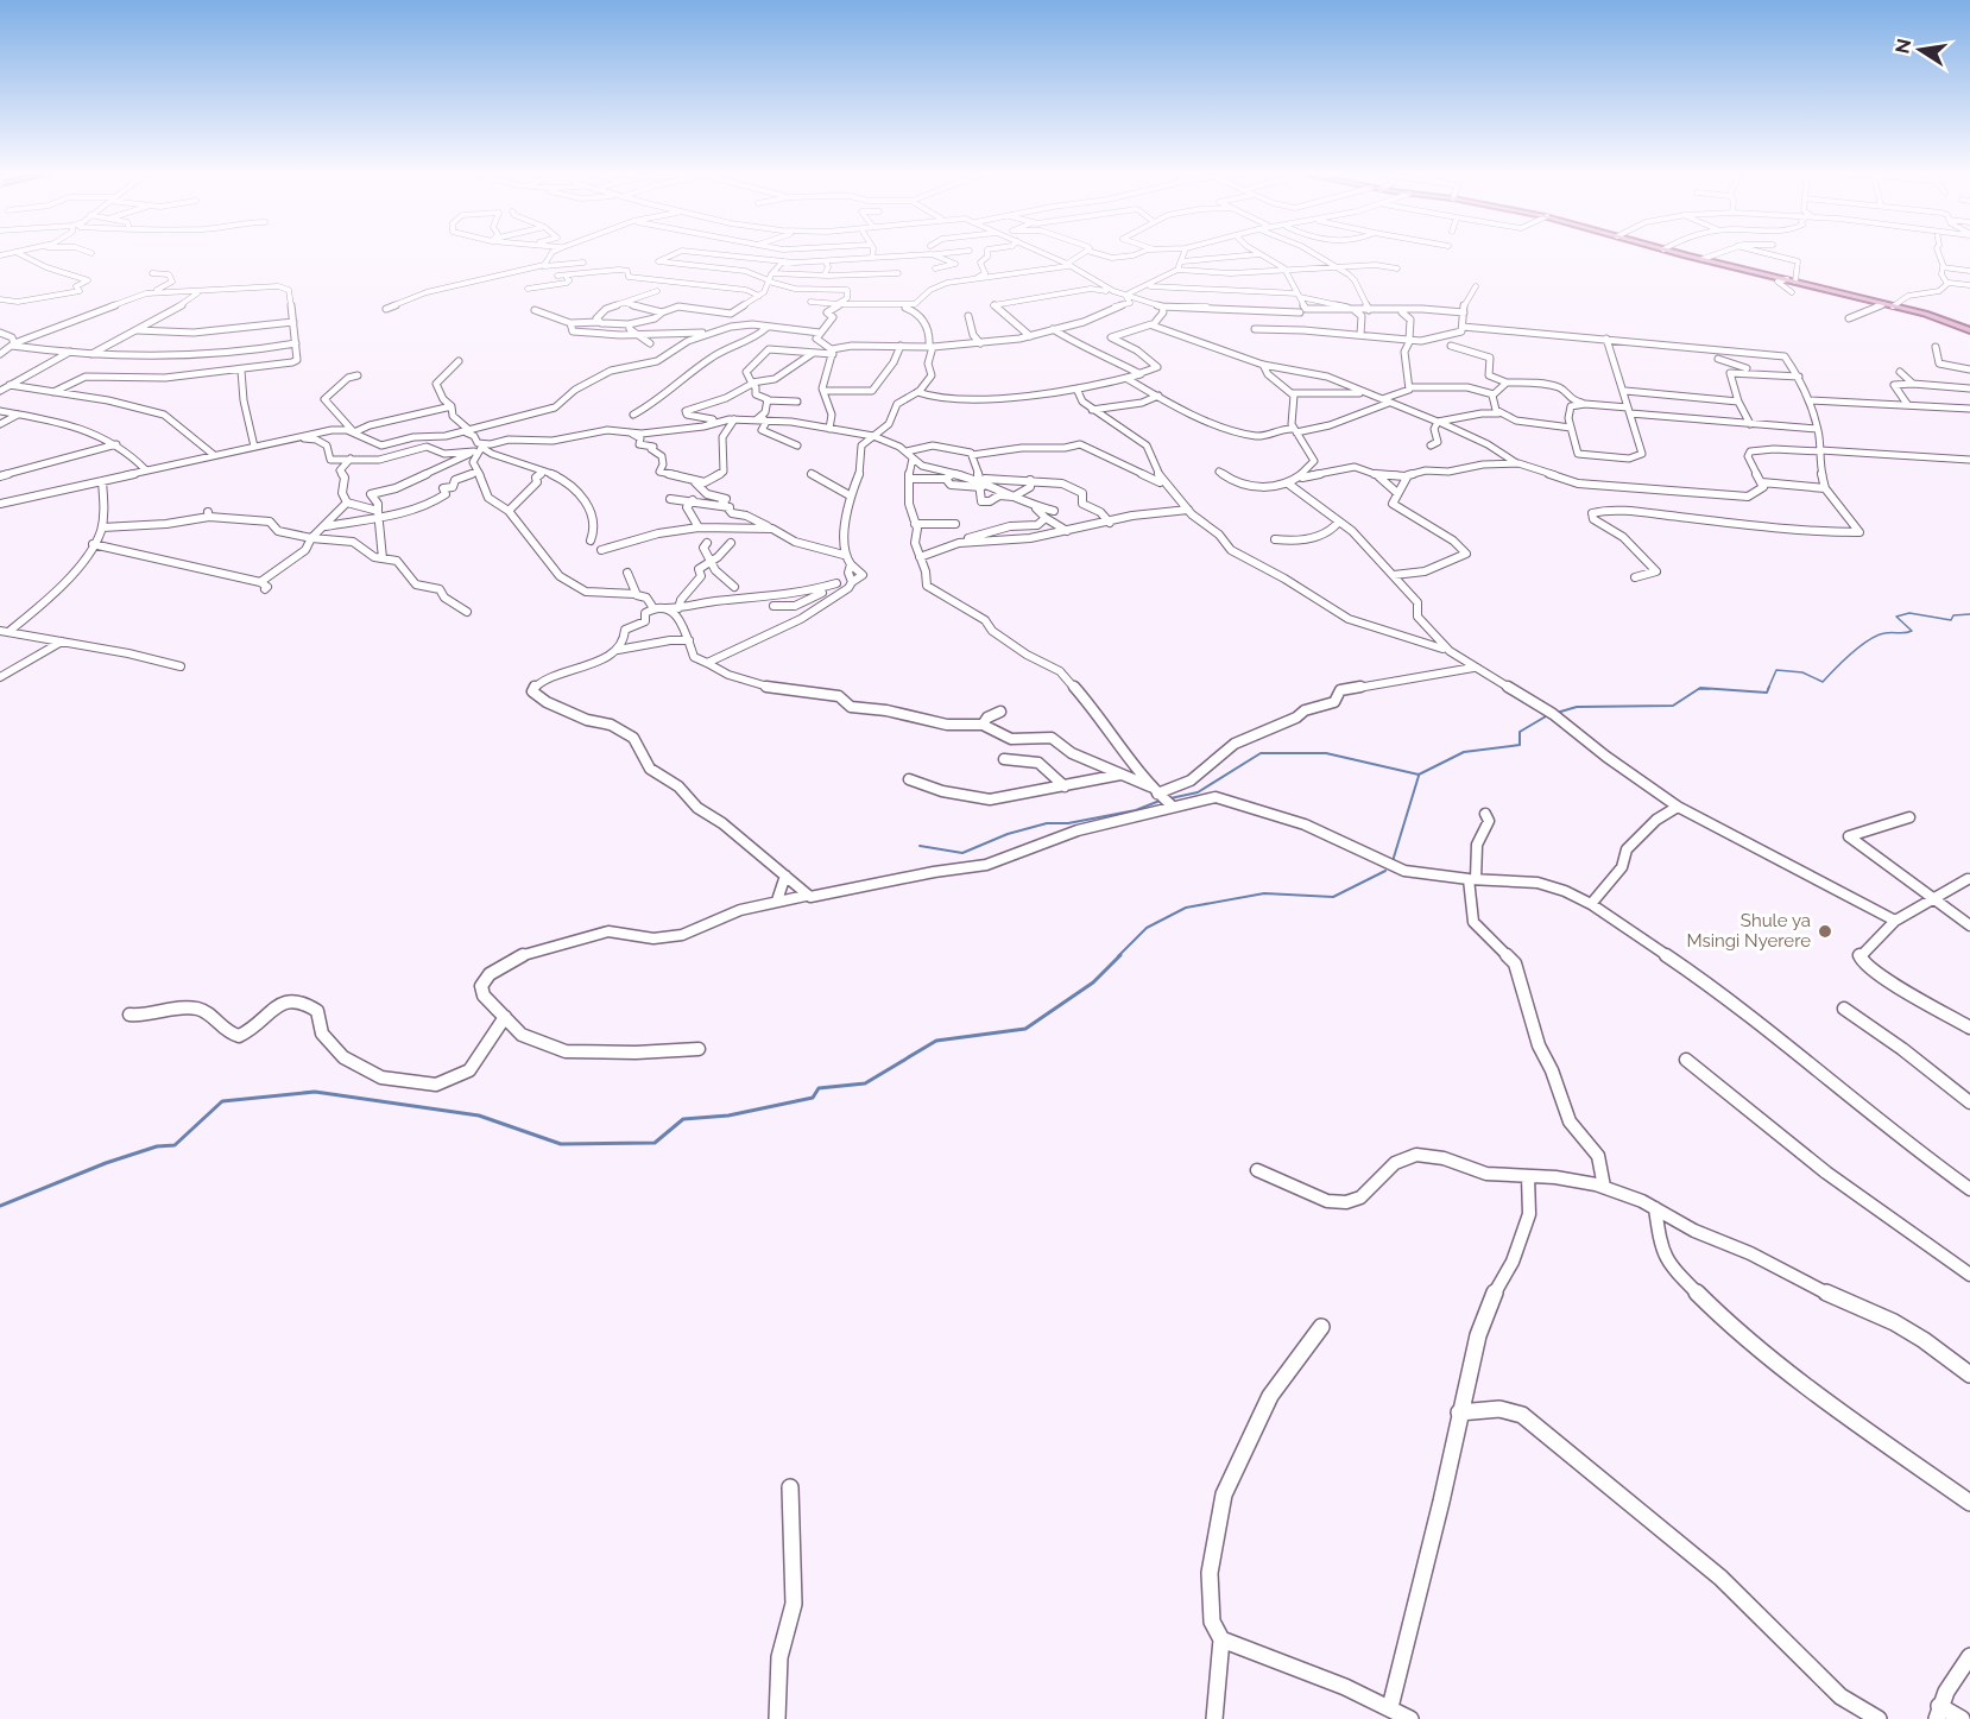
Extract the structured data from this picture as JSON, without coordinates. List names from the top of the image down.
{
  "places": ["Shule ya Msingi Nyerere"],
  "north": "left"
}
